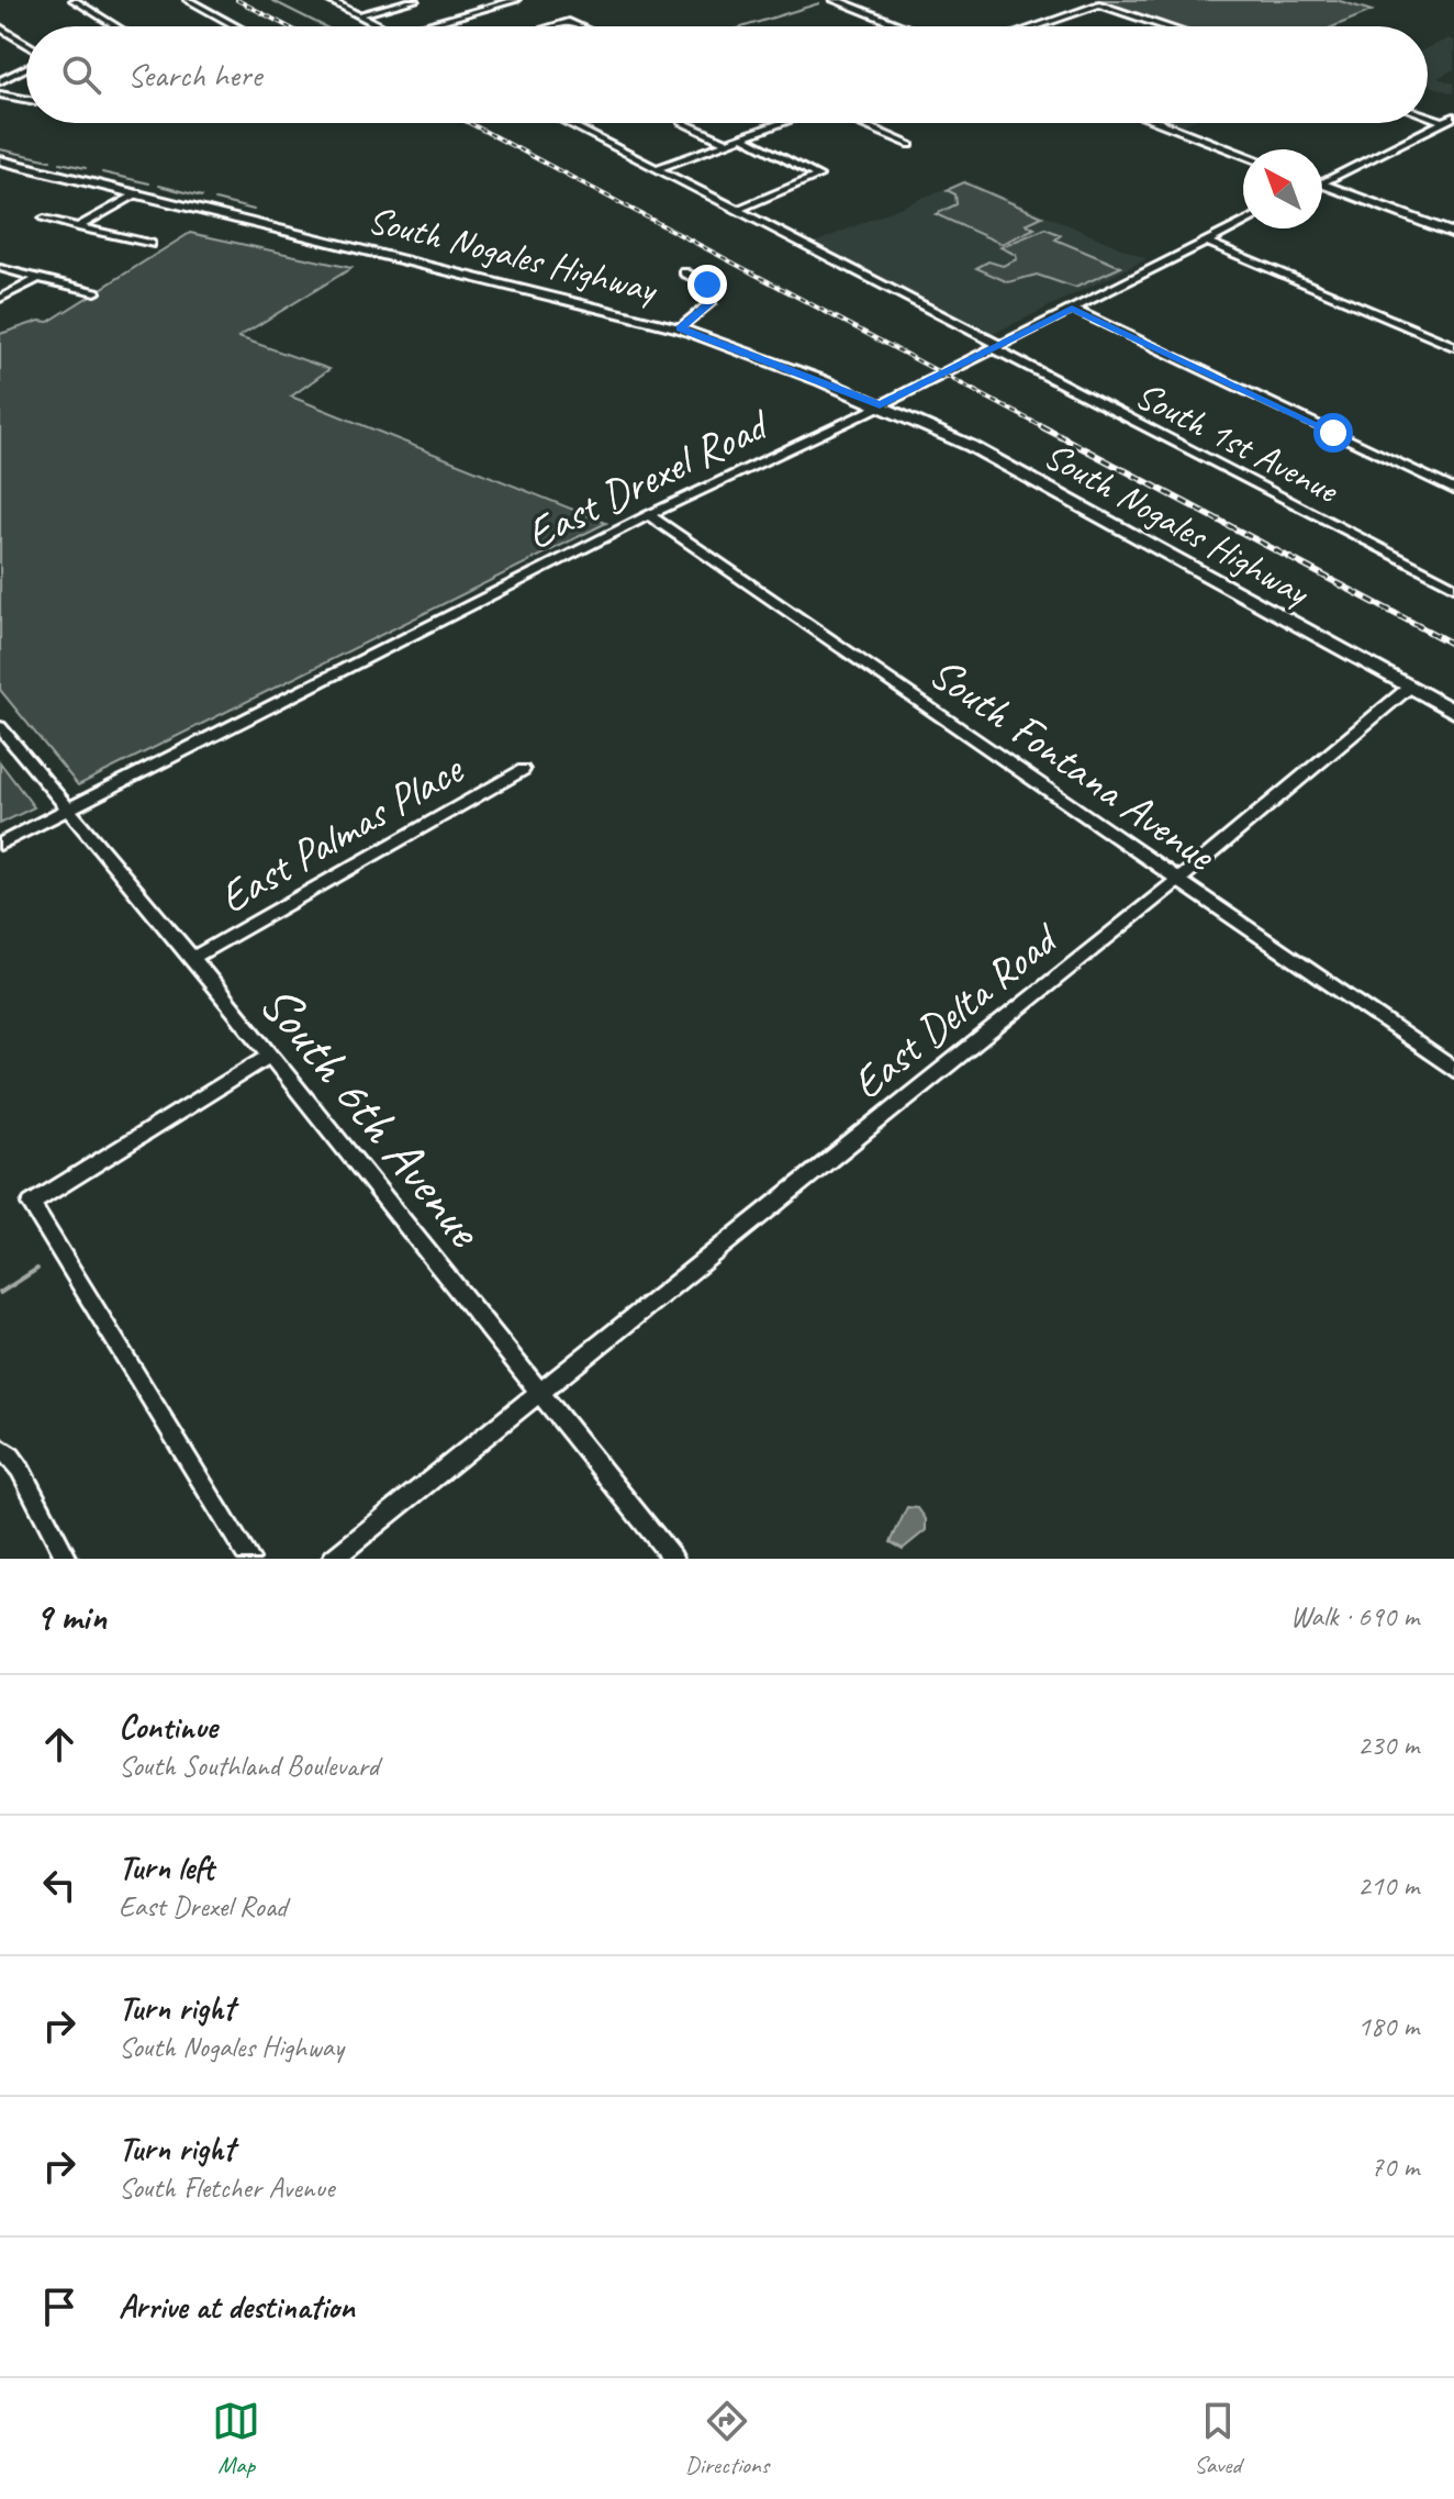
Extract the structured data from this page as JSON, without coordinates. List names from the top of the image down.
{
  "streets": {
    "main road": ["South Nogales Highway"],
    "street": [
      "South 1st Avenue",
      "East Drexel Road",
      "South Fontana Avenue",
      "East Palmas Place",
      "East Delta Road",
      "South 6th Avenue"
    ]
  },
  "crossings": [
    ["South Nogales Highway", "East Drexel Road"],
    ["South Nogales Highway", "East Delta Road"],
    ["South 1st Avenue", "East Drexel Road"],
    ["East Drexel Road", "South Fontana Avenue"],
    ["East Drexel Road", "South 6th Avenue"],
    ["South Fontana Avenue", "East Delta Road"],
    ["East Palmas Place", "South 6th Avenue"],
    ["East Delta Road", "South 6th Avenue"]
  ],
  "north": "top left",
  "page": {
    "search": "Search here",
    "heading": ["9 min", "Walk · 690 m"],
    "list": [
      ["Continue", "South Southland Boulevard", "230 m"],
      ["Turn left", "East Drexel Road", "210 m"],
      ["Turn right", "South Nogales Highway", "180 m"],
      ["Turn right", "South Fletcher Avenue", "70 m"],
      "Arrive at destination"
    ],
    "nav": ["Map", "Directions", "Saved"]
  }
}
